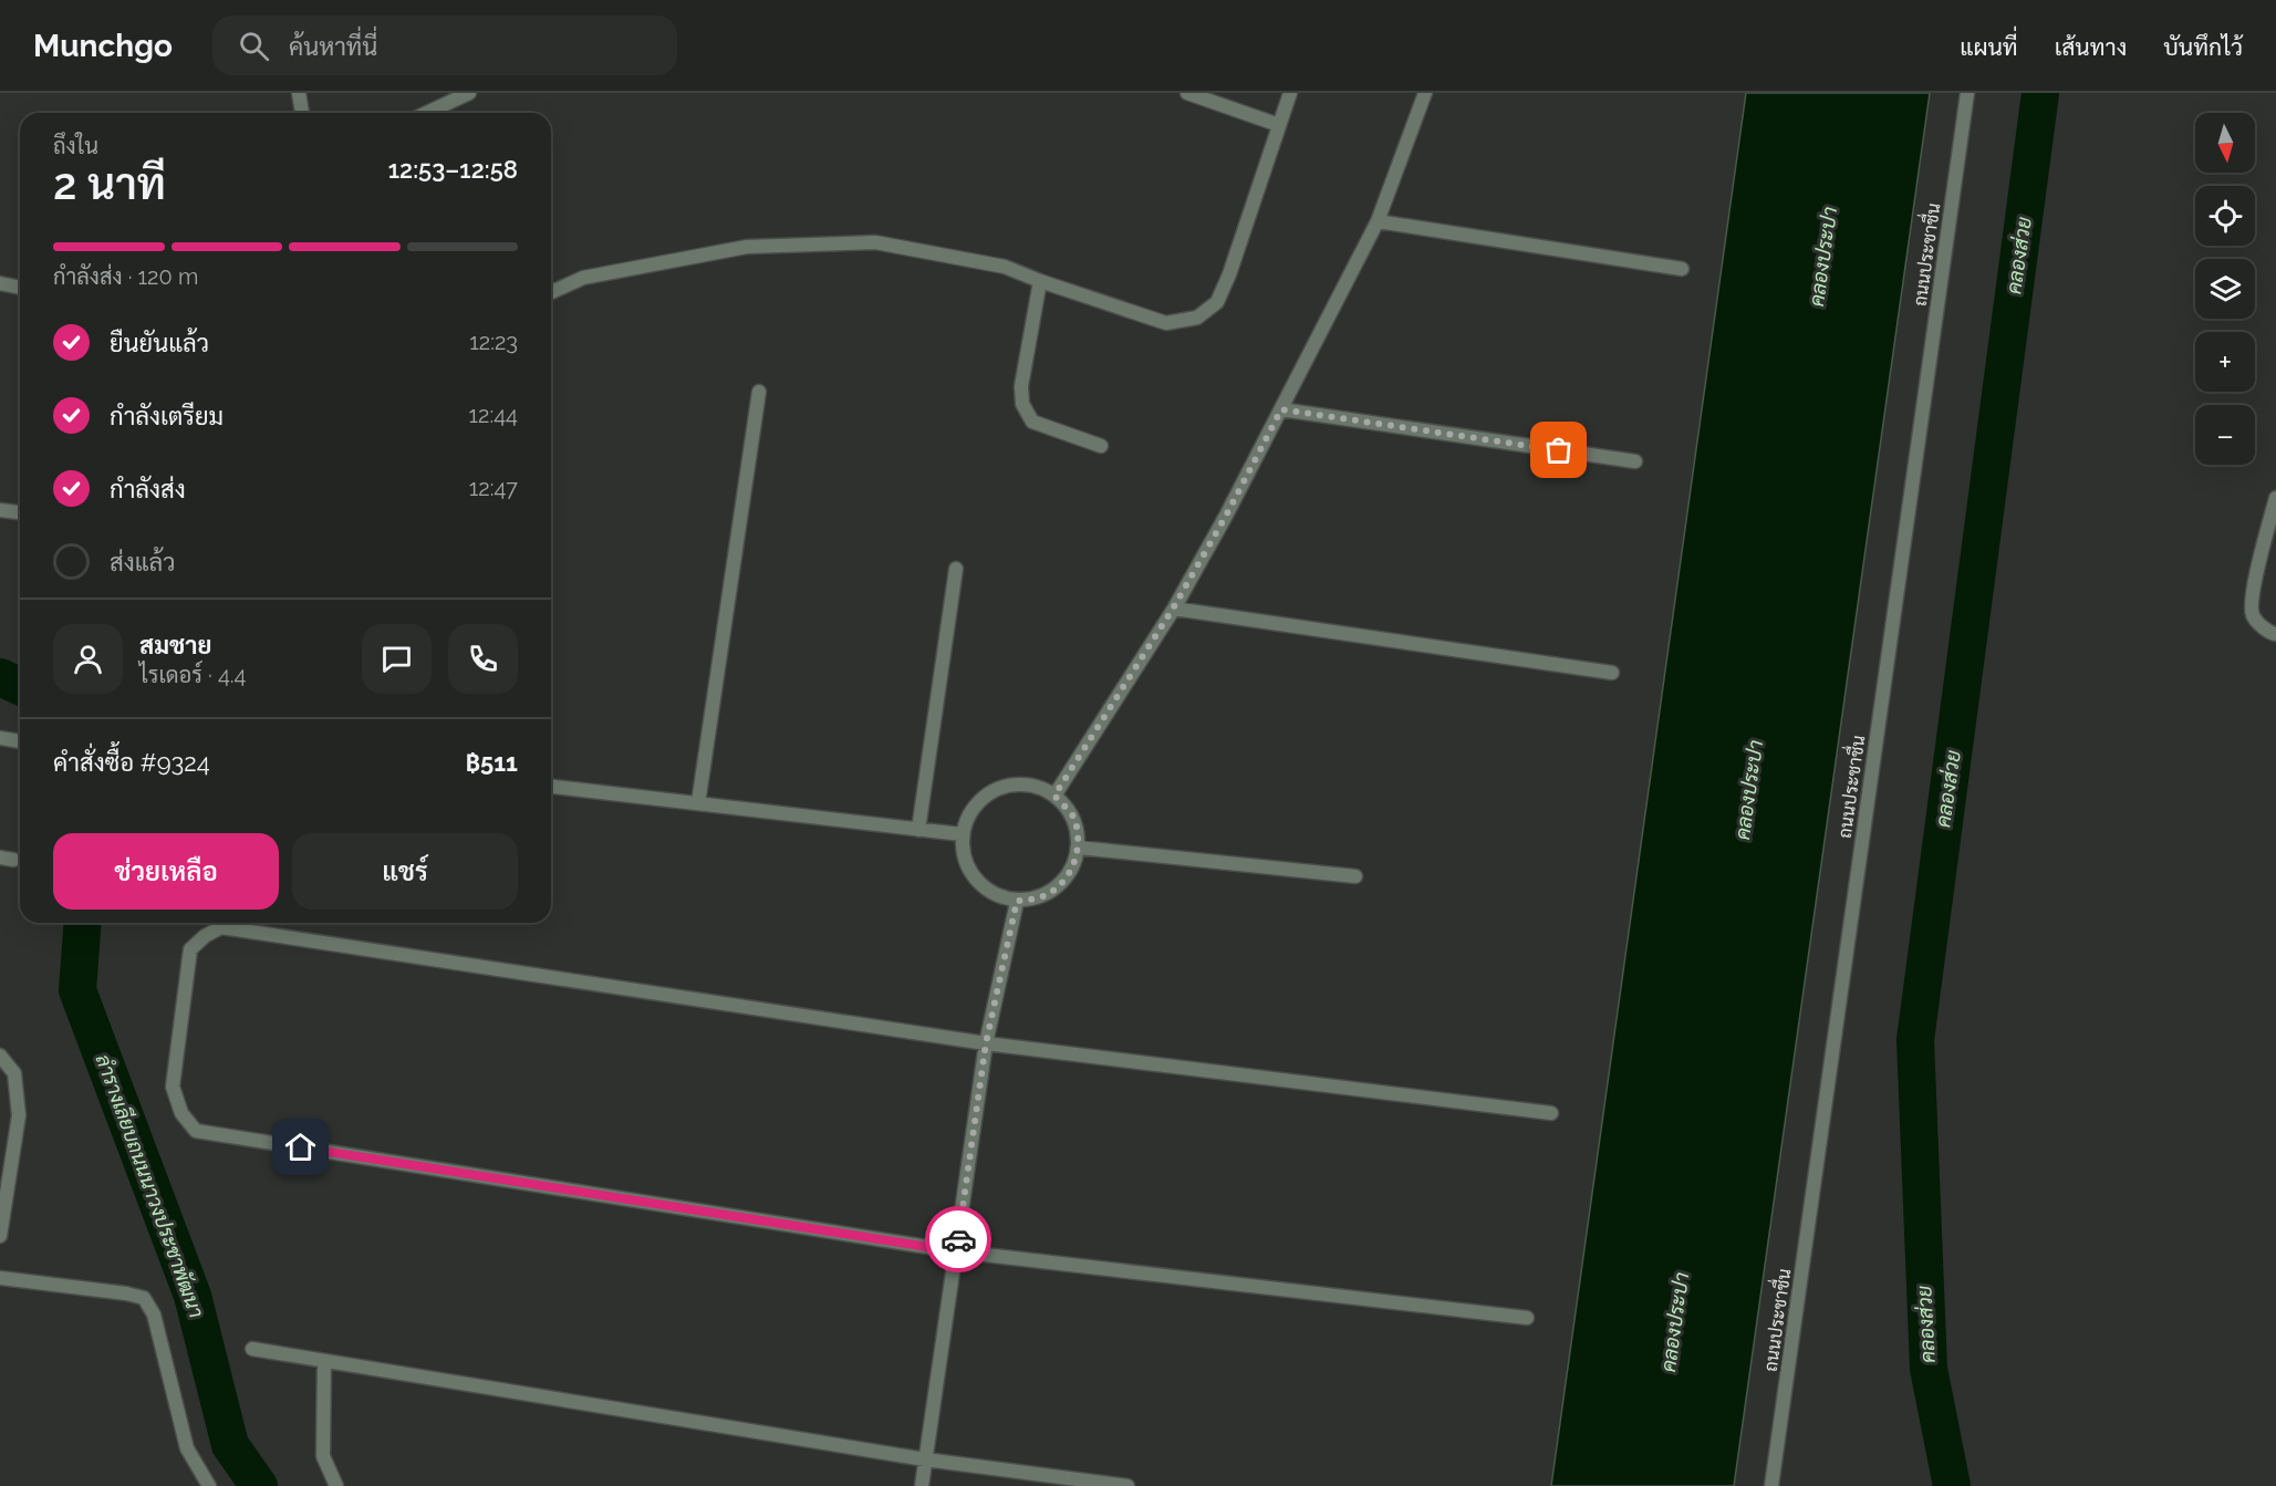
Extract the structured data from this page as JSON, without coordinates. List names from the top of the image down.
{
  "streets": {
    "street": ["ถนนประชาชื่น"]
  },
  "water": ["คลองส่วย", "คลองประปา", "ลำรางเลียบถนนนาวงประชาพัฒนา"],
  "north": "bottom",
  "page": {
    "header": "Munchgo",
    "search": "ค้นหาที่นี่",
    "nav": ["แผนที่", "เส้นทาง", "บันทึกไว้"],
    "map_buttons": ["+", "−"],
    "heading": ["2 นาที", "ถึงใน", "12:53–12:58"],
    "panel": [
      "สมชาย",
      "ไรเดอร์ · 4.4",
      "คำสั่งซื้อ #9324",
      "฿511"
    ],
    "bar": "กำลังส่ง · 120 m",
    "list": [
      ["ยืนยันแล้ว", "12:23"],
      ["กำลังเตรียม", "12:44"],
      ["กำลังส่ง", "12:47"],
      "ส่งแล้ว"
    ],
    "buttons": ["ช่วยเหลือ", "แชร์"]
  }
}
